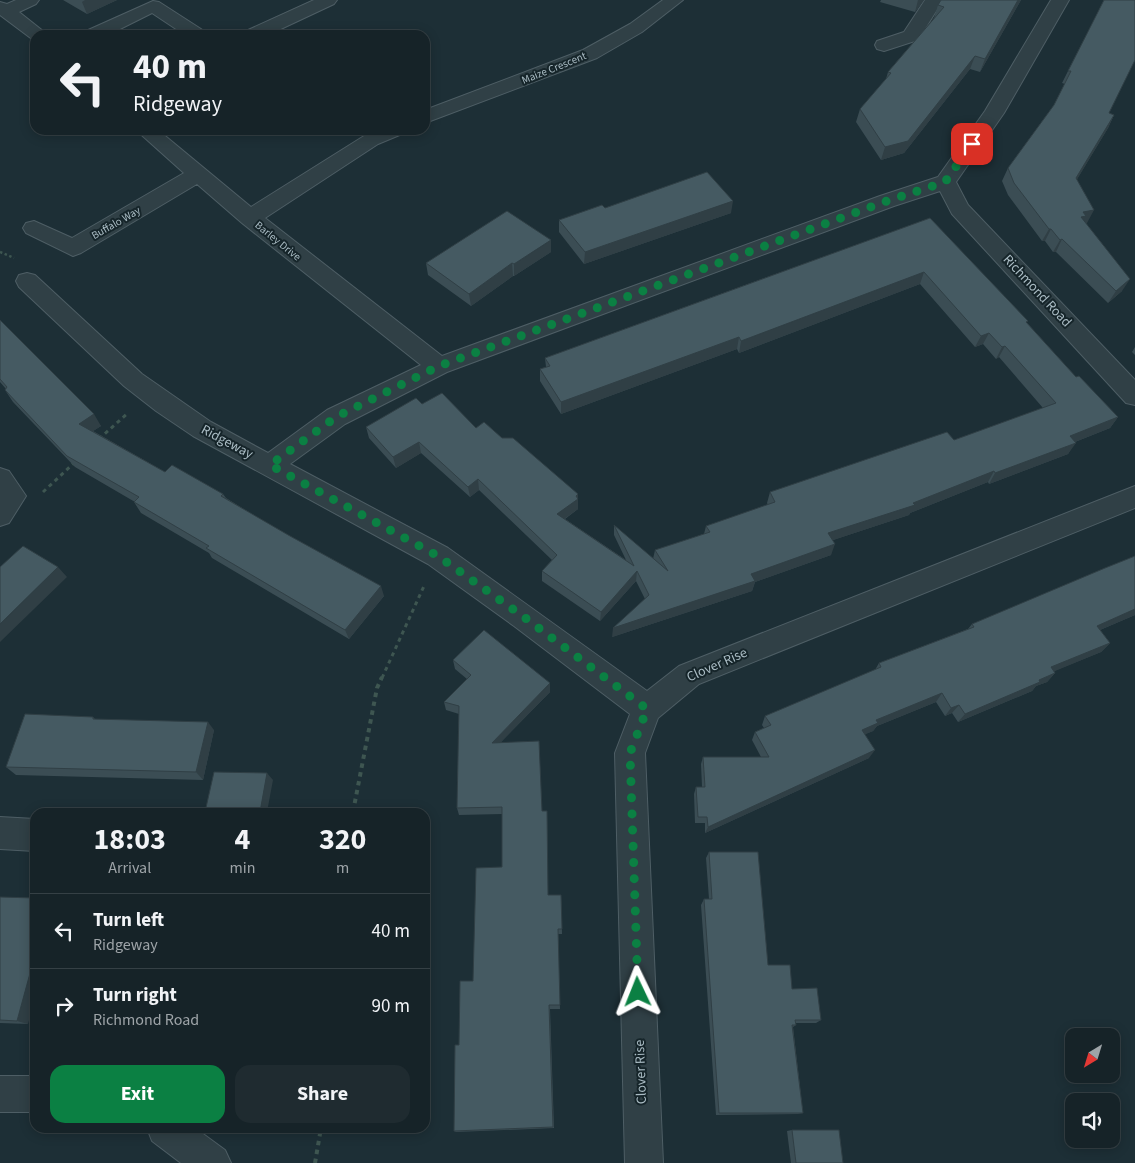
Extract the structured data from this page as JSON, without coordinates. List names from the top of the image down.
{
  "streets": {
    "street": [
      "Maize Crescent",
      "Buffalo Way",
      "Barley Drive",
      "Richmond Road",
      "Ridgeway",
      "Clover Rise"
    ]
  },
  "crossings": [
    ["Buffalo Way", "Barley Drive"],
    ["Ridgeway", "Clover Rise"]
  ],
  "north": "bottom left",
  "page": {
    "turn": ["40 m", "Ridgeway"],
    "eta": [
      "18:03",
      "Arrival",
      "4",
      "min",
      "320",
      "m"
    ],
    "list": [
      {
        "name": "Turn left",
        "note": "Ridgeway",
        "value": "40 m"
      },
      {
        "name": "Turn right",
        "note": "Richmond Road",
        "value": "90 m"
      }
    ],
    "buttons": ["Exit", "Share"]
  }
}
